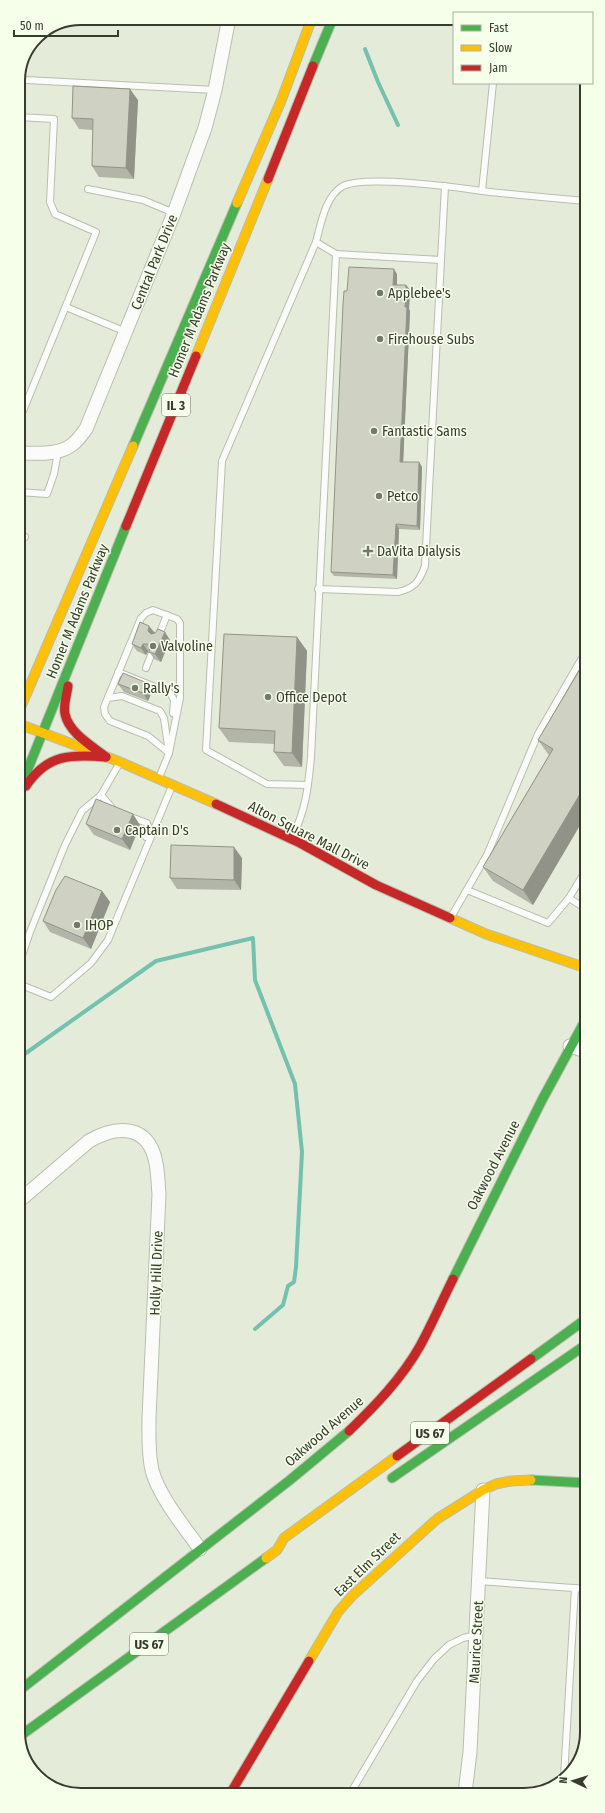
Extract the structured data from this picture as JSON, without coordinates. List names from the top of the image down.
{
  "streets": {
    "main road": [
      "Homer M Adams Parkway",
      "IL 3",
      "Alton Square Mall Drive",
      "Oakwood Avenue",
      "US 67",
      "East Elm Street"
    ],
    "street": ["Central Park Drive", "Holly Hill Drive", "Maurice Street"]
  },
  "crossings": [
    ["Homer M Adams Parkway", "Alton Square Mall Drive"],
    ["Oakwood Avenue", "Holly Hill Drive"],
    ["East Elm Street", "Maurice Street"]
  ],
  "places": {
    "other": [
      "Applebee's",
      "Firehouse Subs",
      "Fantastic Sams",
      "Petco",
      "Valvoline",
      "Rally's",
      "Office Depot",
      "Captain D's",
      "IHOP"
    ],
    "health": ["DaVita Dialysis"]
  },
  "legend": ["Fast", "Slow", "Jam"],
  "scale_bar": "50 m",
  "north": "left"
}
